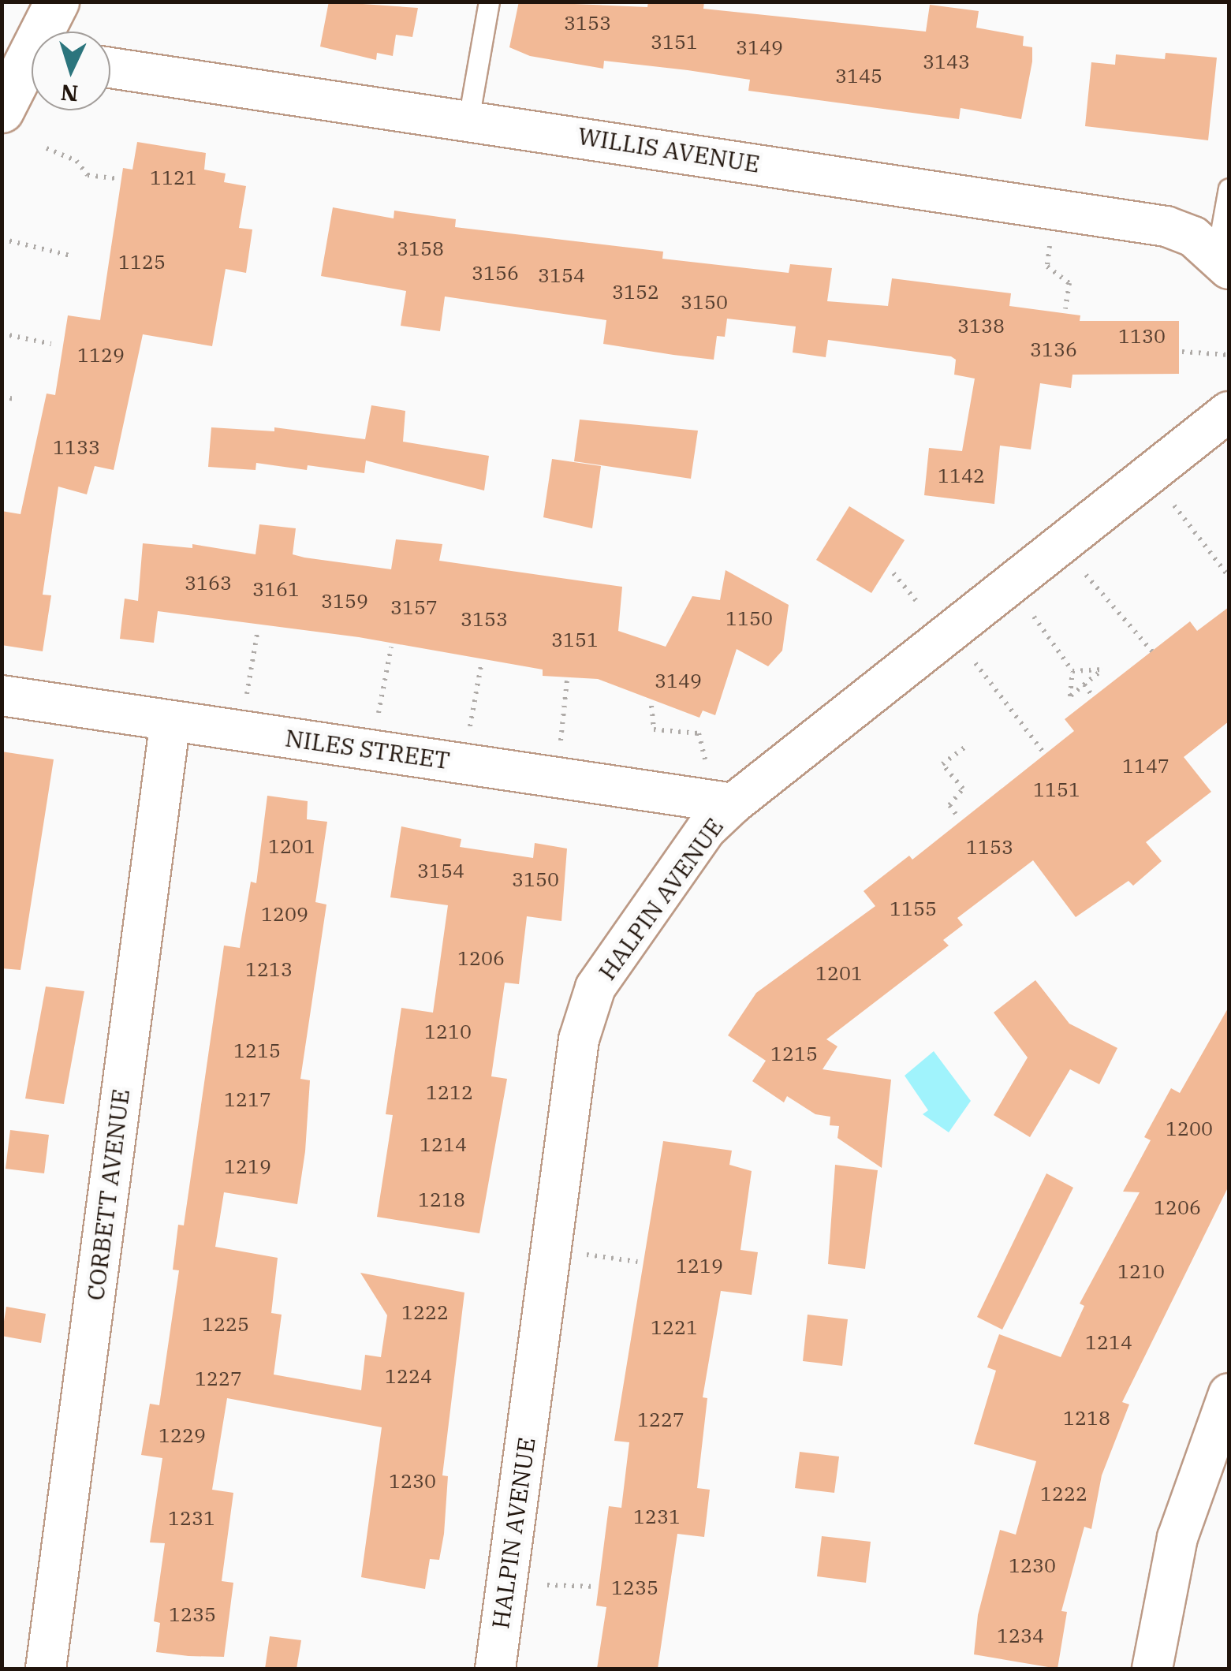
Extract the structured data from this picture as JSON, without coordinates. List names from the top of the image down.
{
  "streets": {
    "street": [
      "WILLIS AVENUE",
      "NILES STREET",
      "HALPIN AVENUE",
      "CORBETT AVENUE"
    ]
  },
  "crossings": [
    ["NILES STREET", "HALPIN AVENUE"],
    ["NILES STREET", "CORBETT AVENUE"]
  ],
  "house_numbers": [
    "3153",
    "3151",
    "3149",
    "3143",
    "3145",
    "1121",
    "3158",
    "1125",
    "3156",
    "3154",
    "3152",
    "3150",
    "3138",
    "1130",
    "3136",
    "1129",
    "1133",
    "1142",
    "3163",
    "3161",
    "3159",
    "3157",
    "1150",
    "3153",
    "3151",
    "3149",
    "1147",
    "1151",
    "1201",
    "1153",
    "3154",
    "3150",
    "1155",
    "1209",
    "1206",
    "1213",
    "1201",
    "1210",
    "1215",
    "1215",
    "1212",
    "1217",
    "1200",
    "1214",
    "1219",
    "1218",
    "1206",
    "1219",
    "1210",
    "1222",
    "1225",
    "1221",
    "1214",
    "1224",
    "1227",
    "1218",
    "1227",
    "1229",
    "1230",
    "1222",
    "1231",
    "1231",
    "1230",
    "1235",
    "1235",
    "1234"
  ],
  "north": "bottom"
}
